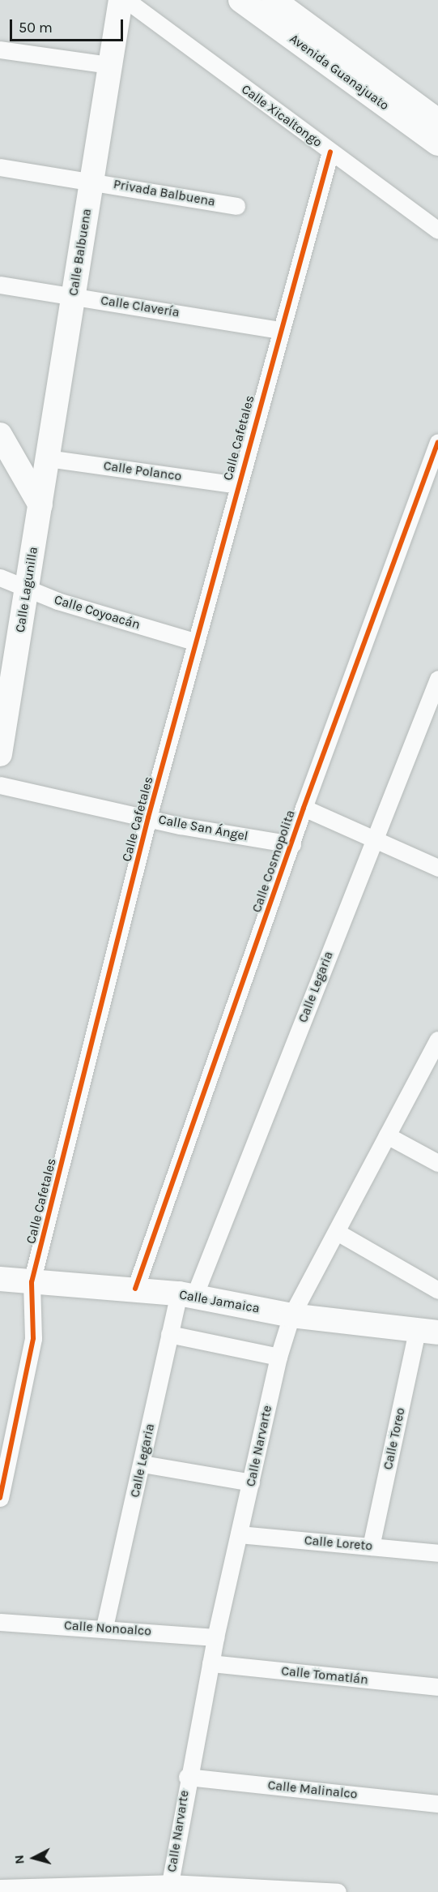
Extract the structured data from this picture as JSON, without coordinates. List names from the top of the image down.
{
  "streets": {
    "street": [
      "Avenida Guanajuato",
      "Calle Xicaltongo",
      "Privada Balbuena",
      "Calle Balbuena",
      "Calle Clavería",
      "Calle Cafetales",
      "Calle Polanco",
      "Calle Lagunilla",
      "Calle Coyoacán",
      "Calle San Ángel",
      "Calle Cosmopolita",
      "Calle Legaria",
      "Calle Jamaica",
      "Calle Toreo",
      "Calle Narvarte",
      "Calle Loreto",
      "Calle Nonoalco",
      "Calle Tomatlán",
      "Calle Malinalco"
    ]
  },
  "crossings": [
    ["Calle Xicaltongo", "Calle Cafetales"],
    ["Privada Balbuena", "Calle Balbuena"],
    ["Calle Balbuena", "Calle Clavería"],
    ["Calle Balbuena", "Calle Polanco"],
    ["Calle Balbuena", "Calle Lagunilla"],
    ["Calle Clavería", "Calle Cafetales"],
    ["Calle Cafetales", "Calle Polanco"],
    ["Calle Cafetales", "Calle Coyoacán"],
    ["Calle Cafetales", "Calle San Ángel"],
    ["Calle Cafetales", "Calle Jamaica"],
    ["Calle Lagunilla", "Calle Coyoacán"],
    ["Calle San Ángel", "Calle Cosmopolita"],
    ["Calle Cosmopolita", "Calle Jamaica"],
    ["Calle Legaria", "Calle Jamaica"],
    ["Calle Legaria", "Calle Nonoalco"],
    ["Calle Jamaica", "Calle Toreo"],
    ["Calle Jamaica", "Calle Narvarte"],
    ["Calle Toreo", "Calle Loreto"],
    ["Calle Narvarte", "Calle Loreto"],
    ["Calle Narvarte", "Calle Nonoalco"],
    ["Calle Narvarte", "Calle Tomatlán"],
    ["Calle Narvarte", "Calle Malinalco"]
  ],
  "scale_bar": "50 m",
  "north": "left"
}
